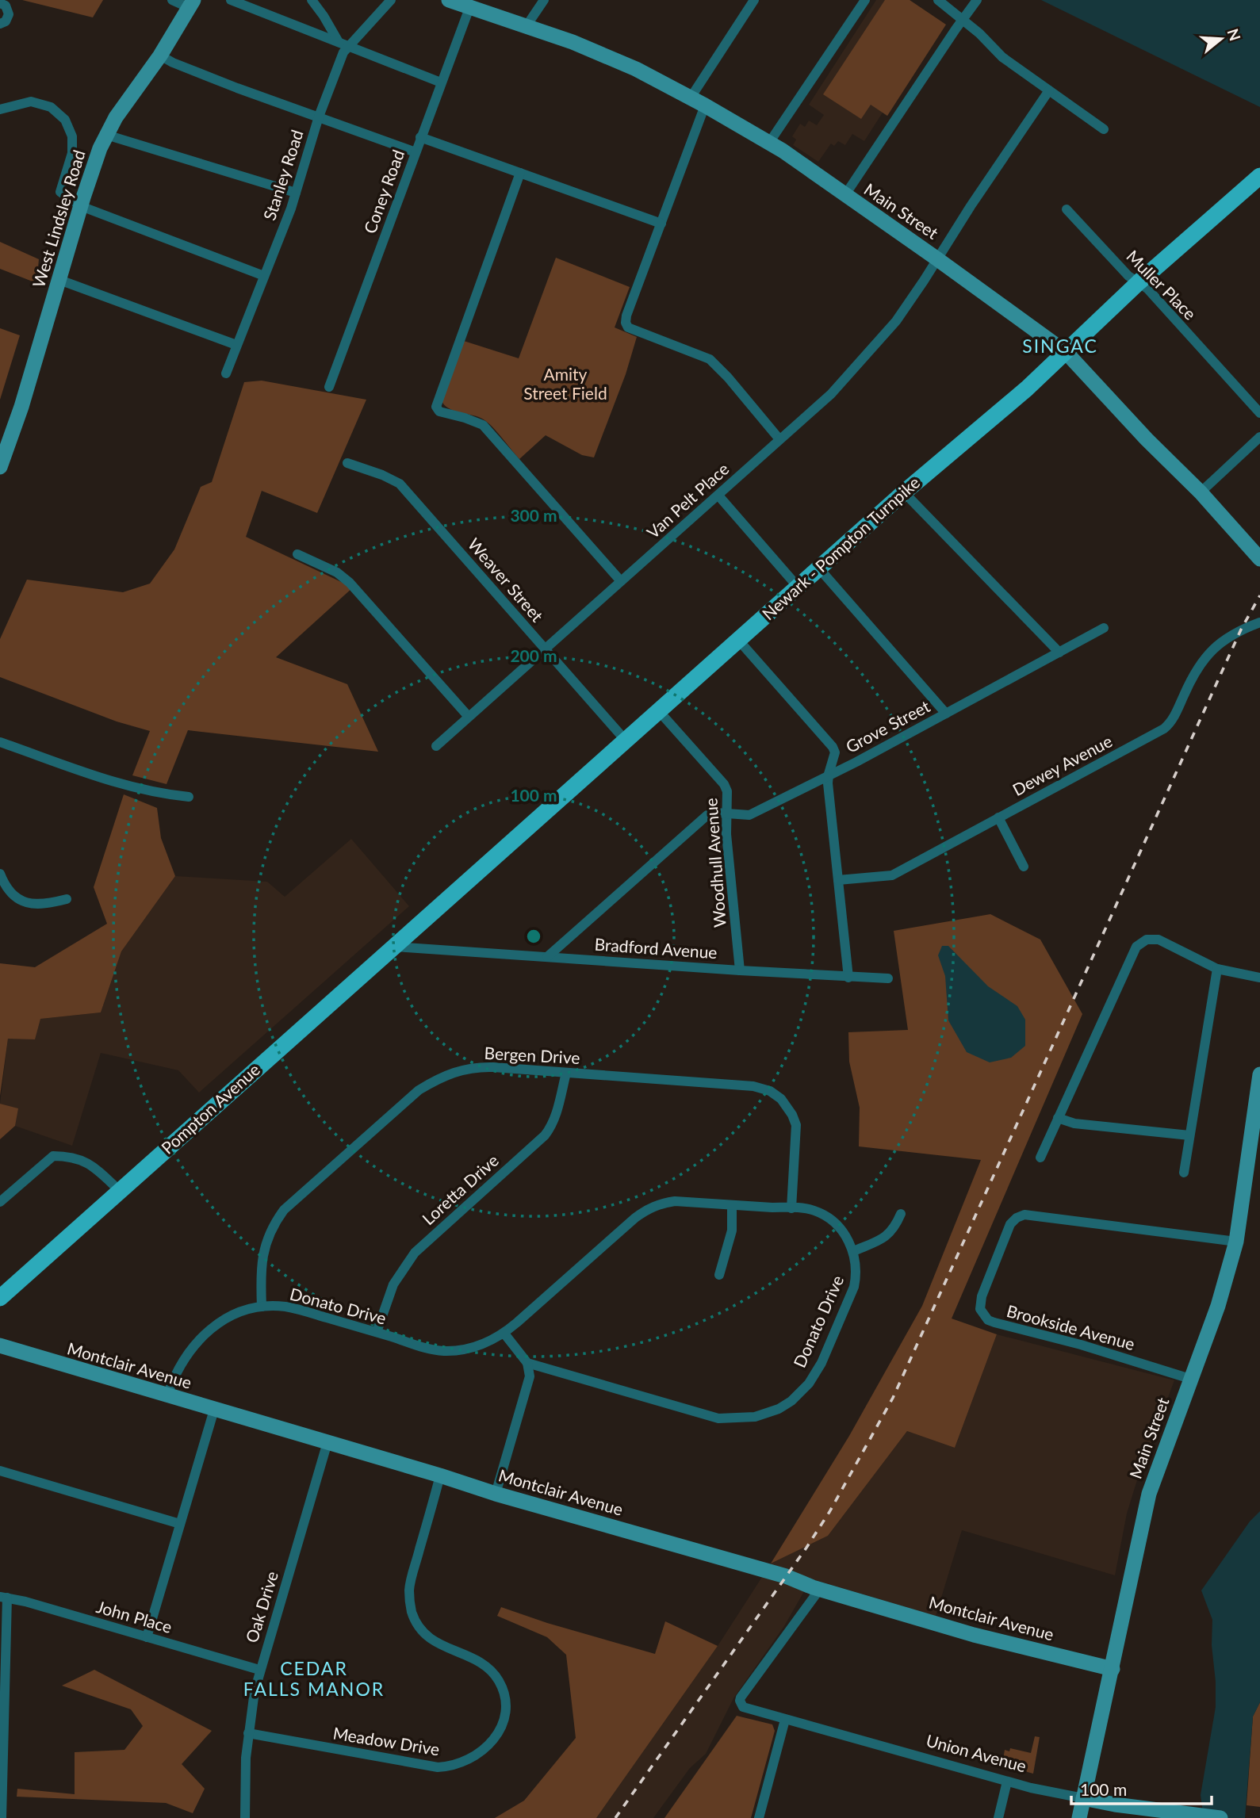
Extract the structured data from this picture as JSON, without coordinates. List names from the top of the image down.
{
  "streets": {
    "main road": [
      "Main Street",
      "West Lindsley Road",
      "Newark - Pompton Turnpike",
      "Pompton Avenue",
      "Montclair Avenue",
      "Union Avenue"
    ],
    "street": [
      "Stanley Road",
      "Coney Road",
      "Muller Place",
      "Van Pelt Place",
      "Weaver Street",
      "Grove Street",
      "Dewey Avenue",
      "Woodhull Avenue",
      "Bradford Avenue",
      "Bergen Drive",
      "Loretta Drive",
      "Donato Drive",
      "Brookside Avenue",
      "Oak Drive",
      "John Place",
      "Meadow Drive"
    ]
  },
  "crossings": [
    ["Coney Road", "Main Street"],
    ["Main Street", "Van Pelt Place"],
    ["Main Street", "Newark - Pompton Turnpike"],
    ["Main Street", "Brookside Avenue"],
    ["Main Street", "Montclair Avenue"],
    ["Main Street", "Union Avenue"],
    ["Muller Place", "Newark - Pompton Turnpike"],
    ["Van Pelt Place", "Weaver Street"],
    ["Newark - Pompton Turnpike", "Weaver Street"],
    ["Newark - Pompton Turnpike", "Woodhull Avenue"],
    ["Newark - Pompton Turnpike", "Pompton Avenue"],
    ["Grove Street", "Woodhull Avenue"],
    ["Grove Street", "Bradford Avenue"],
    ["Woodhull Avenue", "Bradford Avenue"],
    ["Bradford Avenue", "Pompton Avenue"],
    ["Bergen Drive", "Loretta Drive"],
    ["Bergen Drive", "Donato Drive"],
    ["Loretta Drive", "Donato Drive"],
    ["Donato Drive", "Montclair Avenue"],
    ["Montclair Avenue", "Oak Drive"],
    ["Montclair Avenue", "Meadow Drive"],
    ["Montclair Avenue", "Union Avenue"],
    ["Oak Drive", "John Place"],
    ["Oak Drive", "Meadow Drive"]
  ],
  "districts": ["SINGAC", "CEDAR FALLS MANOR"],
  "parks": ["Amity Street Field"],
  "scale_bar": "100 m",
  "north": "right",
  "rings": ["300 m", "200 m", "100 m"]
}
